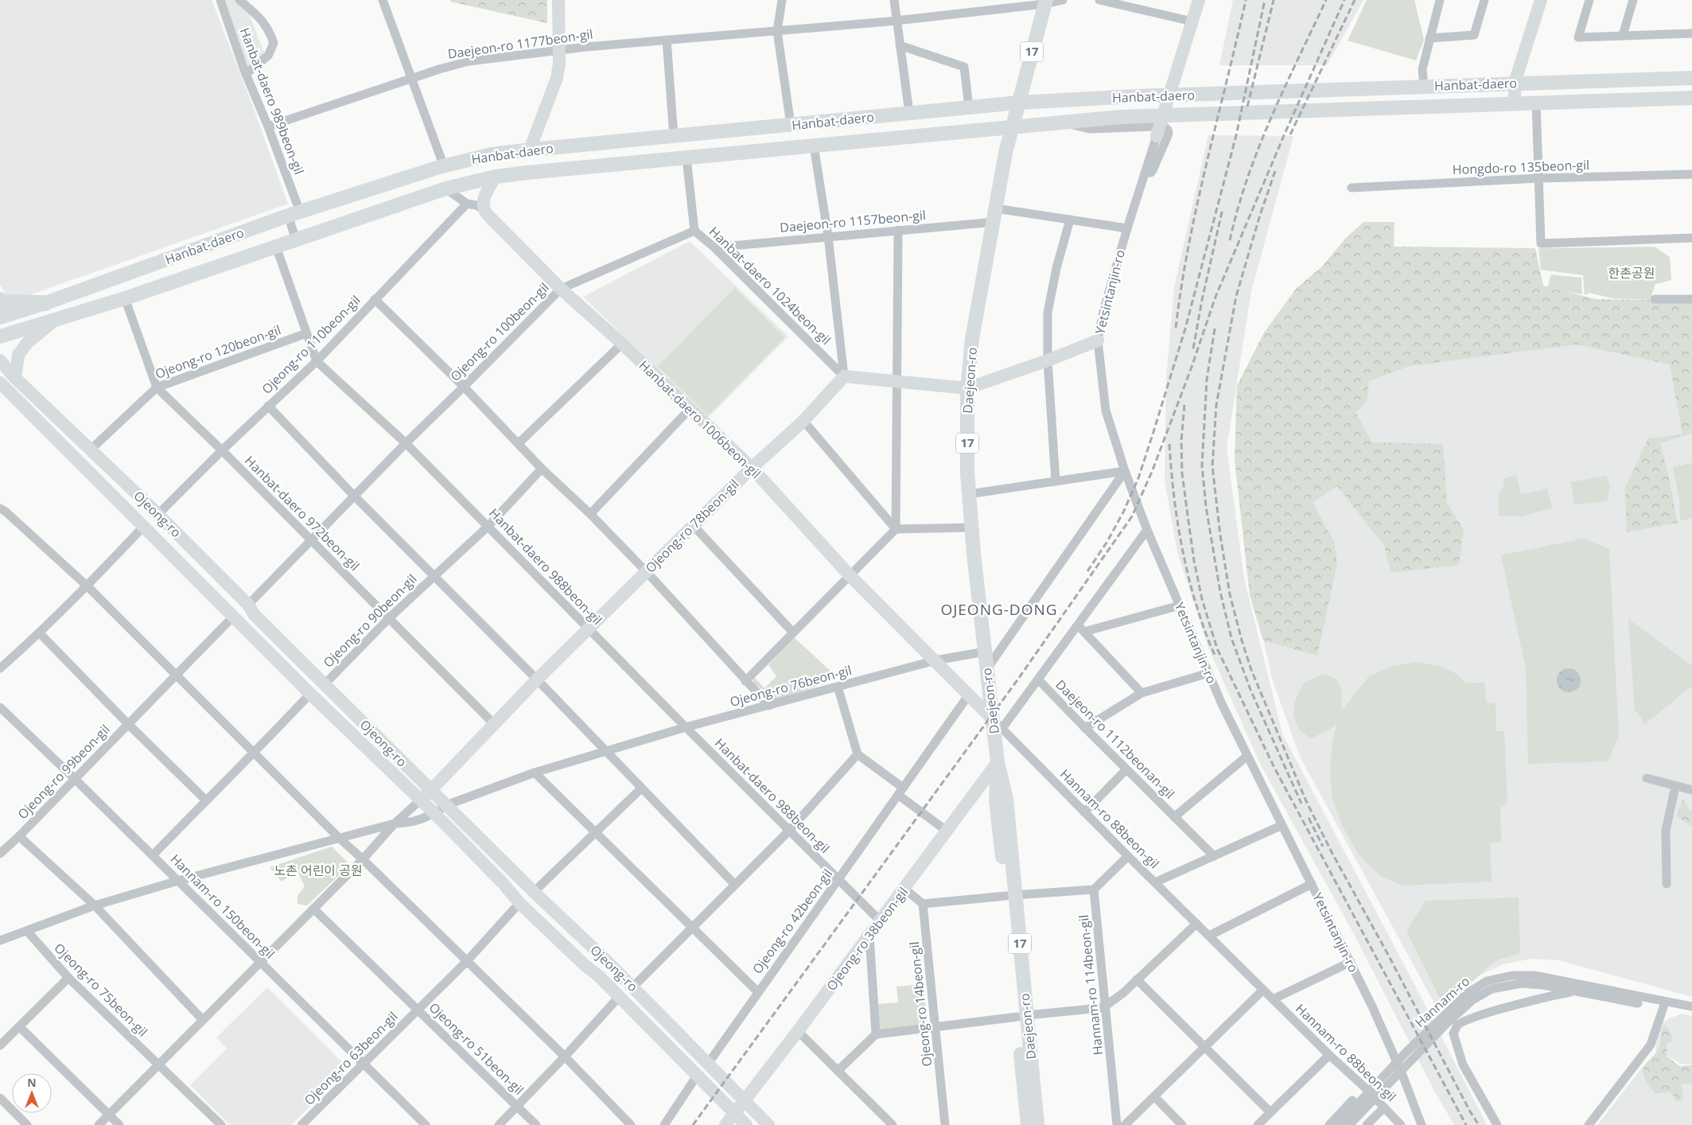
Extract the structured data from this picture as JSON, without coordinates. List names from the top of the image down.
{
  "streets": {
    "main road": ["17", "Hanbat-daero", "Daejeon-ro"],
    "street": [
      "Daejeon-ro 1177beon-gil",
      "Hanbat-daero 989beon-gil",
      "Hongdo-ro 135beon-gil",
      "Daejeon-ro 1157beon-gil",
      "Hanbat-daero 1024beon-gil",
      "Yetsintanjin-ro",
      "Ojeong-ro 100beon-gil",
      "Ojeong-ro 110beon-gil",
      "Ojeong-ro 120beon-gil",
      "Hanbat-daero 1006beon-gil",
      "Hanbat-daero 972beon-gil",
      "Ojeong-ro",
      "Ojeong-ro 78beon-gil",
      "Hanbat-daero 988beon-gil",
      "Ojeong-ro 90beon-gil",
      "Ojeong-ro 76beon-gil",
      "Daejeon-ro 1112beonan-gil",
      "Ojeong-ro 99beon-gil",
      "Hannam-ro 88beon-gil",
      "Hannam-ro 150beon-gil",
      "Ojeong-ro 42beon-gil",
      "Ojeong-ro 38beon-gil",
      "Hannam-ro 114beon-gil",
      "Ojeong-ro 75beon-gil",
      "Hannam-ro",
      "Ojeong-ro 14beon-gil",
      "Ojeong-ro 51beon-gil",
      "Ojeong-ro 63beon-gil"
    ]
  },
  "crossings": [
    ["Daejeon-ro 1177beon-gil", "Hanbat-daero 989beon-gil"],
    ["Daejeon-ro 1177beon-gil", "Daejeon-ro"],
    ["Hanbat-daero", "Hanbat-daero 989beon-gil"],
    ["Hanbat-daero", "Hanbat-daero 1024beon-gil"],
    ["Hanbat-daero", "Daejeon-ro"],
    ["Hanbat-daero", "Hanbat-daero 972beon-gil"],
    ["Hanbat-daero", "Hanbat-daero 988beon-gil"],
    ["Daejeon-ro 1157beon-gil", "Hanbat-daero 1024beon-gil"],
    ["Daejeon-ro 1157beon-gil", "Yetsintanjin-ro"],
    ["Daejeon-ro 1157beon-gil", "Daejeon-ro"],
    ["Hanbat-daero 1024beon-gil", "Ojeong-ro 100beon-gil"],
    ["Hanbat-daero 1024beon-gil", "Ojeong-ro 78beon-gil"],
    ["Yetsintanjin-ro", "Daejeon-ro 1112beonan-gil"],
    ["Yetsintanjin-ro", "Hannam-ro 88beon-gil"],
    ["Ojeong-ro 100beon-gil", "Hanbat-daero 1006beon-gil"],
    ["Ojeong-ro 100beon-gil", "Hanbat-daero 972beon-gil"],
    ["Ojeong-ro 100beon-gil", "Ojeong-ro"],
    ["Ojeong-ro 100beon-gil", "Hanbat-daero 988beon-gil"],
    ["Ojeong-ro 100beon-gil", "Ojeong-ro 90beon-gil"],
    ["Ojeong-ro 110beon-gil", "Hanbat-daero 972beon-gil"],
    ["Ojeong-ro 110beon-gil", "Ojeong-ro"],
    ["Ojeong-ro 110beon-gil", "Hanbat-daero 988beon-gil"],
    ["Ojeong-ro 120beon-gil", "Hanbat-daero 972beon-gil"],
    ["Ojeong-ro 120beon-gil", "Ojeong-ro"],
    ["Ojeong-ro 120beon-gil", "Hanbat-daero 988beon-gil"],
    ["Daejeon-ro", "Hanbat-daero 1006beon-gil"],
    ["Daejeon-ro", "Ojeong-ro 76beon-gil"],
    ["Daejeon-ro", "Hannam-ro 88beon-gil"],
    ["Daejeon-ro", "Ojeong-ro 38beon-gil"],
    ["Hanbat-daero 1006beon-gil", "Ojeong-ro 78beon-gil"],
    ["Hanbat-daero 1006beon-gil", "Ojeong-ro 76beon-gil"],
    ["Hanbat-daero 1006beon-gil", "Hannam-ro 88beon-gil"],
    ["Hanbat-daero 1006beon-gil", "Ojeong-ro 42beon-gil"],
    ["Hanbat-daero 972beon-gil", "Ojeong-ro 78beon-gil"],
    ["Hanbat-daero 972beon-gil", "Ojeong-ro 90beon-gil"],
    ["Ojeong-ro", "Ojeong-ro 78beon-gil"],
    ["Ojeong-ro", "Ojeong-ro 90beon-gil"],
    ["Ojeong-ro", "Ojeong-ro 76beon-gil"],
    ["Ojeong-ro", "Ojeong-ro 99beon-gil"],
    ["Ojeong-ro", "Ojeong-ro 42beon-gil"],
    ["Ojeong-ro", "Ojeong-ro 38beon-gil"],
    ["Ojeong-ro", "Ojeong-ro 51beon-gil"],
    ["Ojeong-ro", "Ojeong-ro 63beon-gil"],
    ["Ojeong-ro 78beon-gil", "Hanbat-daero 988beon-gil"],
    ["Hanbat-daero 988beon-gil", "Ojeong-ro 90beon-gil"],
    ["Hanbat-daero 988beon-gil", "Ojeong-ro 76beon-gil"],
    ["Hanbat-daero 988beon-gil", "Ojeong-ro 42beon-gil"],
    ["Hanbat-daero 988beon-gil", "Ojeong-ro 38beon-gil"],
    ["Ojeong-ro 76beon-gil", "Hannam-ro 150beon-gil"],
    ["Ojeong-ro 76beon-gil", "Ojeong-ro 42beon-gil"],
    ["Ojeong-ro 76beon-gil", "Ojeong-ro 75beon-gil"],
    ["Ojeong-ro 99beon-gil", "Hannam-ro 150beon-gil"],
    ["Hannam-ro 150beon-gil", "Ojeong-ro 63beon-gil"],
    ["Ojeong-ro 51beon-gil", "Ojeong-ro 63beon-gil"]
  ],
  "districts": ["OJEONG-DONG"],
  "parks": ["한촌공원", "노촌 어린이 공원"],
  "north": "top"
}
